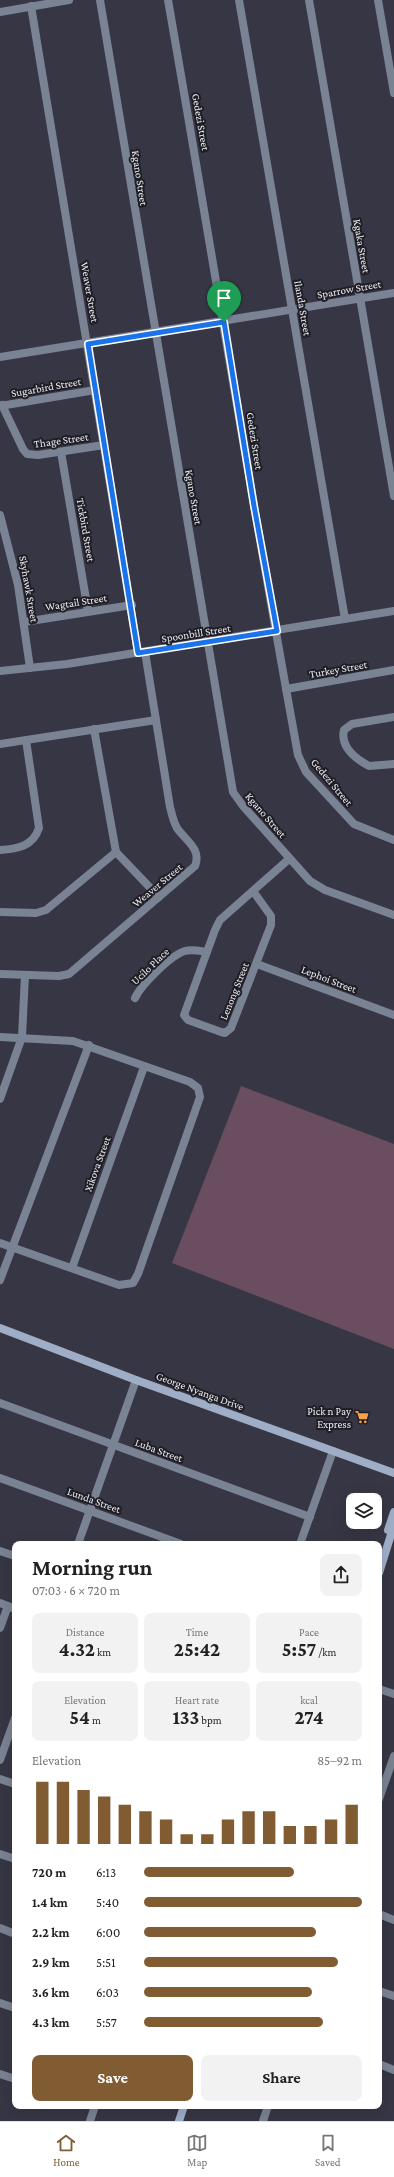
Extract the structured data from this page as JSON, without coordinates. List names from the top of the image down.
{
  "streets": {
    "street": [
      "Gedezi Street",
      "Kgano Street",
      "Kgaka Street",
      "Sparrow Street",
      "Weaver Street",
      "Ilanda Street",
      "Sugarbird Street",
      "Thage Street",
      "Tickbird Street",
      "Skyhawk Street",
      "Wagtail Street",
      "Spoonbill Street",
      "Turkey Street",
      "Ucilo Place",
      "Lephoi Street",
      "Lenong Street",
      "Xikova Street",
      "George Nyanga Drive",
      "Luba Street",
      "Lunda Street"
    ]
  },
  "crossings": [
    ["Gedezi Street", "Sparrow Street"],
    ["Gedezi Street", "Spoonbill Street"],
    ["Gedezi Street", "Turkey Street"],
    ["Kgano Street", "Sparrow Street"],
    ["Kgano Street", "Spoonbill Street"],
    ["Kgano Street", "Lenong Street"],
    ["Kgaka Street", "Sparrow Street"],
    ["Sparrow Street", "Weaver Street"],
    ["Sparrow Street", "Ilanda Street"],
    ["Weaver Street", "Sugarbird Street"],
    ["Weaver Street", "Thage Street"],
    ["Weaver Street", "Wagtail Street"],
    ["Weaver Street", "Spoonbill Street"],
    ["Ilanda Street", "Spoonbill Street"],
    ["Sugarbird Street", "Thage Street"],
    ["Thage Street", "Tickbird Street"],
    ["Tickbird Street", "Wagtail Street"],
    ["Skyhawk Street", "Wagtail Street"],
    ["Skyhawk Street", "Spoonbill Street"],
    ["Ucilo Place", "Lenong Street"],
    ["Lephoi Street", "Lenong Street"]
  ],
  "places": {
    "supermarket": ["Pick n Pay Express"]
  },
  "page": {
    "heading": ["Morning run", "07:03 · 6 × 720 m"],
    "stats": [
      ["Distance", "4.32 km"],
      ["Time", "25:42"],
      ["Pace", "5:57 /km"],
      ["Elevation", "54 m"],
      ["Heart rate", "133 bpm"],
      ["kcal", "274"]
    ],
    "chart": ["Elevation", "85–92 m"],
    "list": [
      {
        "name": "720 m",
        "note": "6:13"
      },
      {
        "name": "1.4 km",
        "note": "5:40"
      },
      {
        "name": "2.2 km",
        "note": "6:00"
      },
      {
        "name": "2.9 km",
        "note": "5:51"
      },
      {
        "name": "3.6 km",
        "note": "6:03"
      },
      {
        "name": "4.3 km",
        "note": "5:57"
      }
    ],
    "buttons": ["Save", "Share"],
    "tabs": ["Home", "Map", "Saved"]
  }
}
